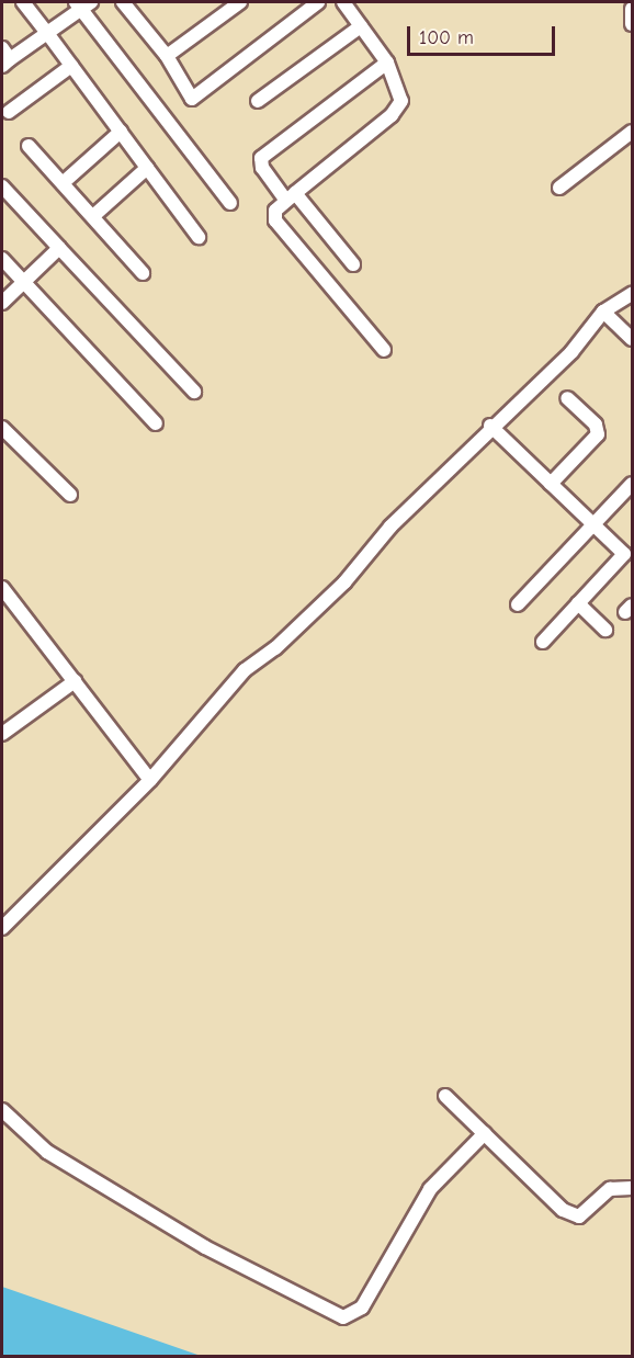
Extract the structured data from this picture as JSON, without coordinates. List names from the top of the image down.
{
  "scale_bar": "100 m"
}
